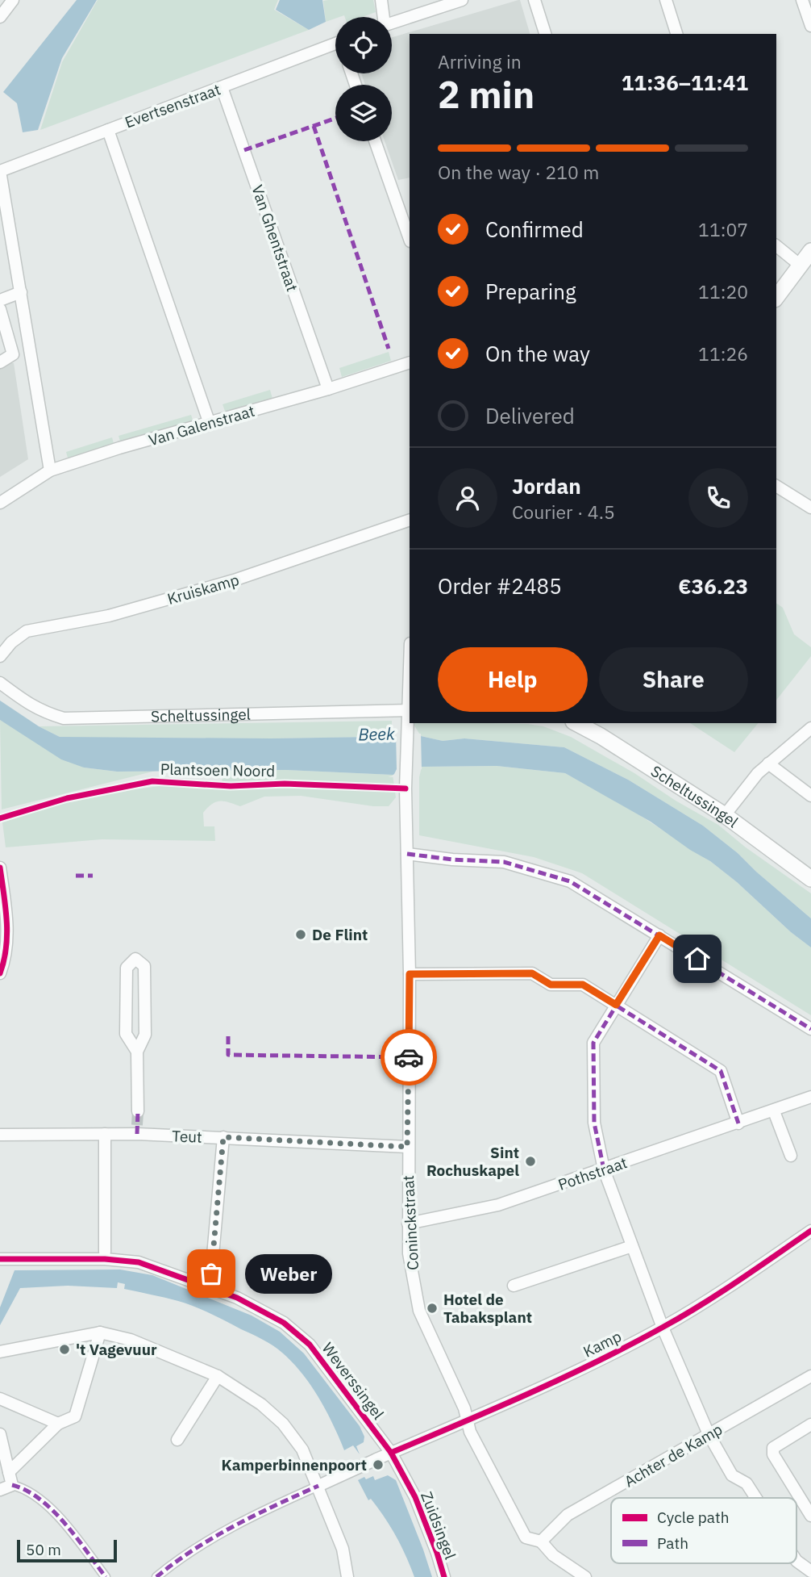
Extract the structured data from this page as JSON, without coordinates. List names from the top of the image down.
{
  "streets": {
    "street": [
      "Evertsenstraat",
      "Van Ghentstraat",
      "Van Galenstraat",
      "Kruiskamp",
      "Scheltussingel",
      "Teut",
      "Pothstraat",
      "Coninckstraat",
      "Kamp",
      "Weverssingel",
      "Achter de Kamp",
      "Zuidsingel"
    ],
    "cycle path": ["Plantsoen Noord"]
  },
  "crossings": [
    ["Evertsenstraat", "Van Ghentstraat"],
    ["Van Ghentstraat", "Van Galenstraat"],
    ["Scheltussingel", "Coninckstraat"],
    ["Teut", "Coninckstraat"],
    ["Pothstraat", "Coninckstraat"],
    ["Coninckstraat", "Kamp"],
    ["Coninckstraat", "Achter de Kamp"],
    ["Kamp", "Weverssingel"],
    ["Kamp", "Zuidsingel"],
    ["Weverssingel", "Zuidsingel"]
  ],
  "water": ["Beek"],
  "places": [
    "De Flint",
    "Sint Rochuskapel",
    "Weber",
    "Hotel de Tabaksplant",
    "'t Vagevuur",
    "Kamperbinnenpoort"
  ],
  "legend": ["Cycle path", "Path"],
  "scale_bar": "50 m",
  "page": {
    "heading": ["2 min", "Arriving in", "11:36–11:41"],
    "panel": [
      "Jordan",
      "Courier · 4.5",
      "Order #2485",
      "€36.23"
    ],
    "bar": "On the way · 210 m",
    "list": [
      ["Confirmed", "11:07"],
      ["Preparing", "11:20"],
      ["On the way", "11:26"],
      "Delivered"
    ],
    "buttons": ["Help", "Share"],
    "bubble": "Weber",
    "scale": "50 m"
  }
}
